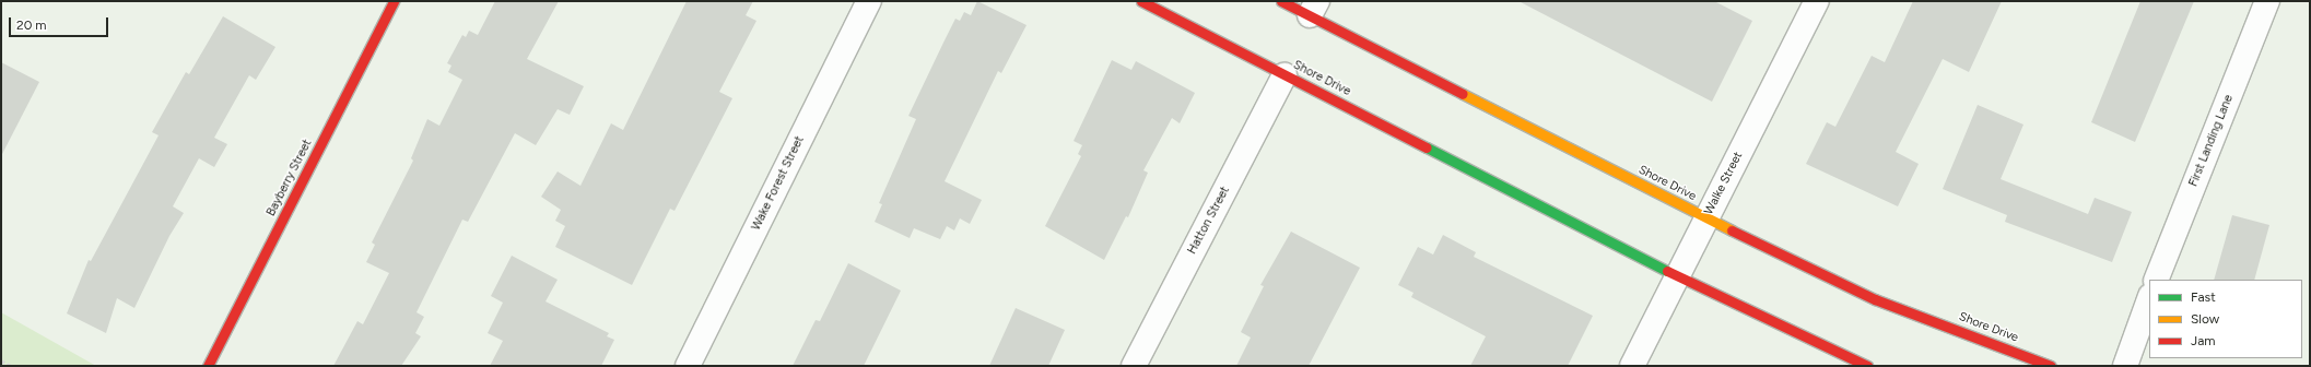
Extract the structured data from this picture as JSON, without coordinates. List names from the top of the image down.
{
  "streets": {
    "main road": ["Shore Drive", "Bayberry Street"],
    "street": [
      "First Landing Lane",
      "Wake Forest Street",
      "Walke Street",
      "Hatton Street"
    ]
  },
  "crossings": [
    ["Shore Drive", "Walke Street"],
    ["Shore Drive", "Hatton Street"]
  ],
  "legend": ["Fast", "Slow", "Jam"],
  "scale_bar": "20 m"
}
